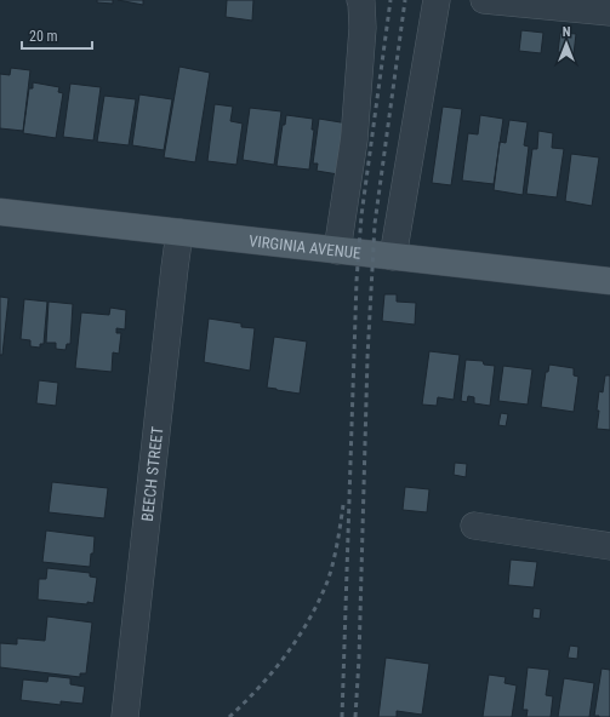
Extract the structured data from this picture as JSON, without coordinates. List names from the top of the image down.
{
  "streets": {
    "main road": ["VIRGINIA AVENUE"],
    "street": ["BEECH STREET"]
  },
  "crossings": [
    ["VIRGINIA AVENUE", "BEECH STREET"]
  ],
  "scale_bar": "20 m",
  "north": "top"
}
